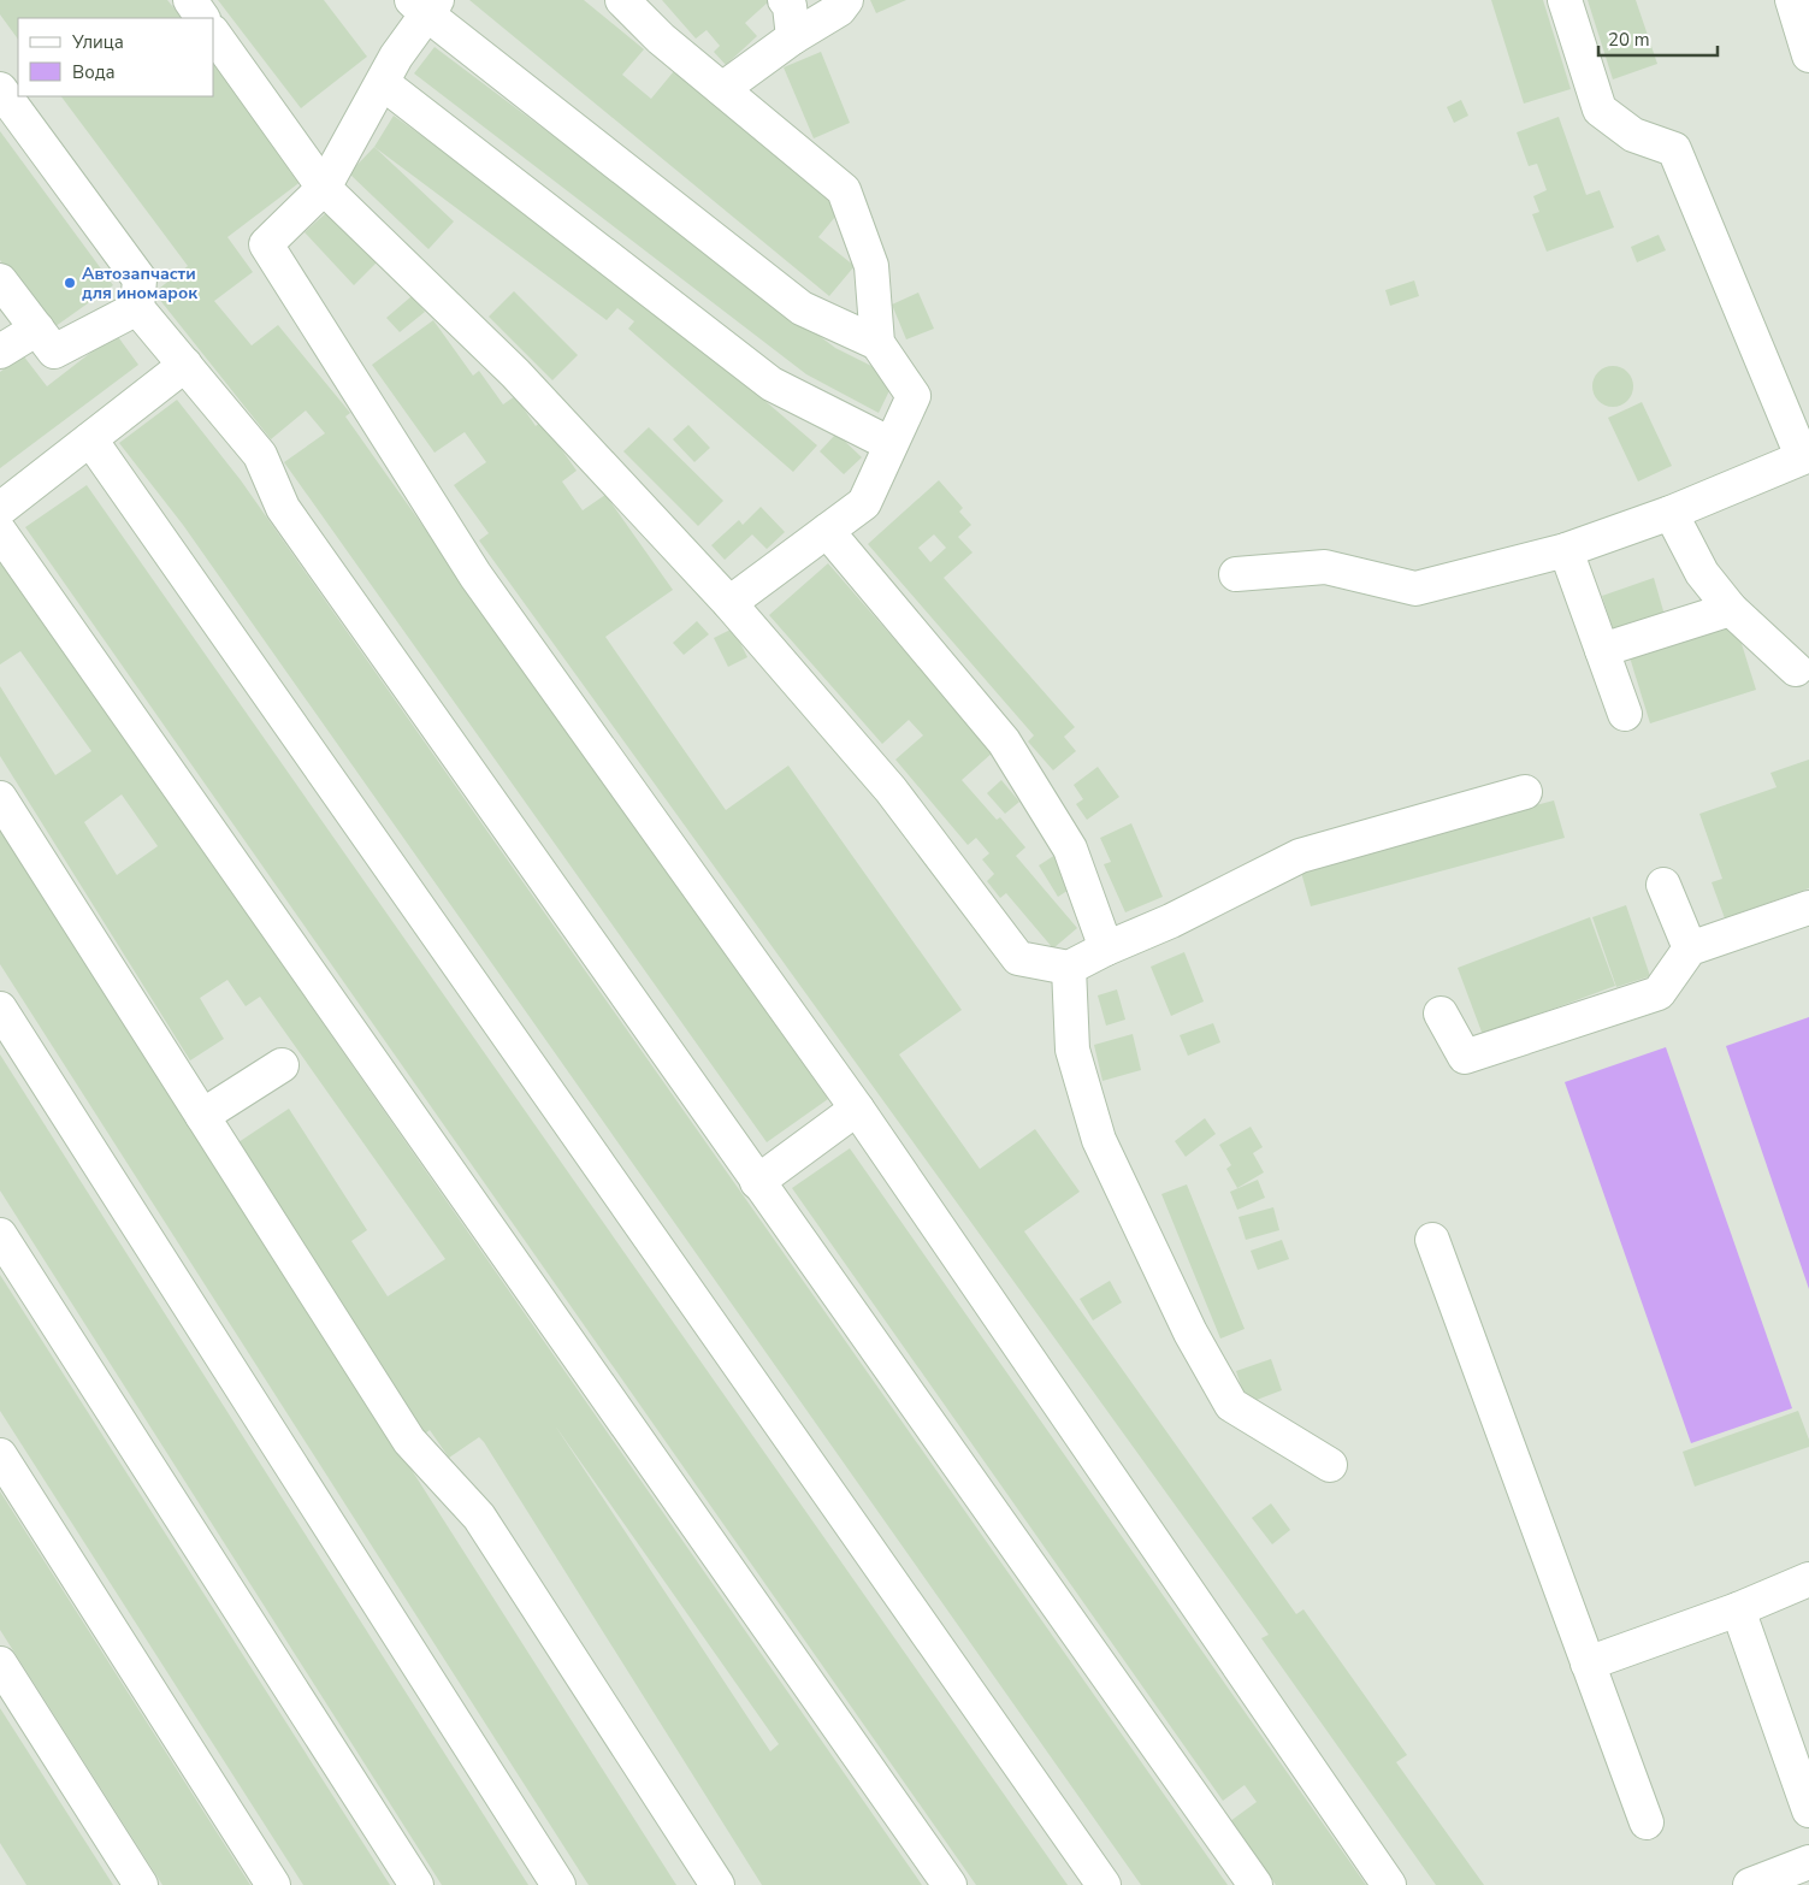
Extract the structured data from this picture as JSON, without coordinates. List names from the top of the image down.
{
  "places": ["Автозапчасти для иномарок"],
  "legend": ["Улица", "Вода"],
  "scale_bar": "20 m"
}
